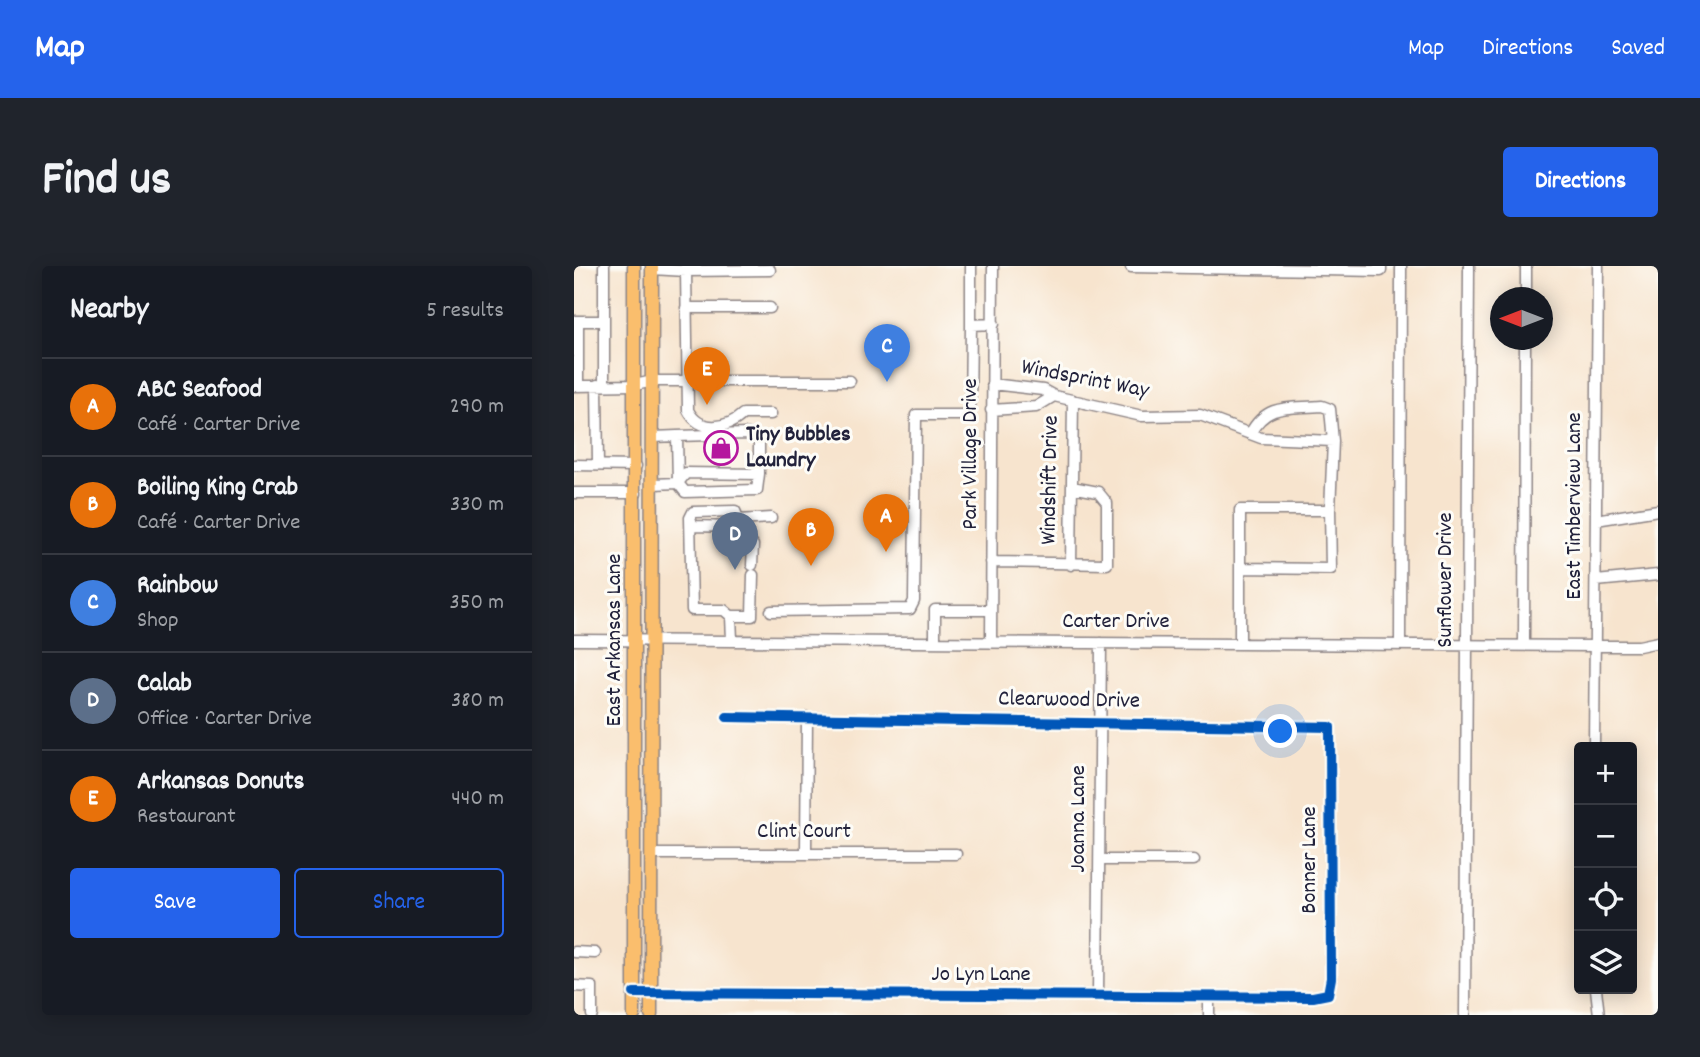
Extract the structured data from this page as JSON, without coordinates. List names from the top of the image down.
{
  "streets": {
    "main road": ["East Arkansas Lane"],
    "street": [
      "Windsprint Way",
      "Park Village Drive",
      "Windshift Drive",
      "East Timberview Lane",
      "Sunflower Drive",
      "Carter Drive",
      "Clearwood Drive",
      "Joanna Lane",
      "Clint Court",
      "Bonner Lane",
      "Jo Lyn Lane"
    ]
  },
  "crossings": [
    ["Windsprint Way", "Park Village Drive"],
    ["Windsprint Way", "Windshift Drive"],
    ["Park Village Drive", "Windshift Drive"],
    ["Park Village Drive", "Carter Drive"],
    ["East Timberview Lane", "Carter Drive"],
    ["Sunflower Drive", "Carter Drive"],
    ["Carter Drive", "East Arkansas Lane"],
    ["Carter Drive", "Joanna Lane"],
    ["East Arkansas Lane", "Clint Court"],
    ["East Arkansas Lane", "Jo Lyn Lane"],
    ["Clearwood Drive", "Joanna Lane"],
    ["Clearwood Drive", "Bonner Lane"],
    ["Joanna Lane", "Jo Lyn Lane"],
    ["Bonner Lane", "Jo Lyn Lane"]
  ],
  "places": {
    "shop": ["Tiny Bubbles Laundry"]
  },
  "north": "left",
  "page": {
    "header": "Map",
    "nav": ["Map", "Directions", "Saved"],
    "title": "Find us",
    "buttons": [
      "Directions",
      ["Save", "Share"]
    ],
    "heading": ["Nearby", "5 results"],
    "pins": [
      "C",
      "E",
      "A",
      "B",
      "D"
    ],
    "list": [
      {
        "mark": "A",
        "name": "ABC Seafood",
        "note": "Café · Carter Drive",
        "value": "290 m"
      },
      {
        "mark": "B",
        "name": "Boiling King Crab",
        "note": "Café · Carter Drive",
        "value": "330 m"
      },
      {
        "mark": "C",
        "name": "Rainbow",
        "note": "Shop",
        "value": "350 m"
      },
      {
        "mark": "D",
        "name": "Calab",
        "note": "Office · Carter Drive",
        "value": "380 m"
      },
      {
        "mark": "E",
        "name": "Arkansas Donuts",
        "note": "Restaurant",
        "value": "440 m"
      }
    ],
    "map_buttons": ["+", "−"]
  }
}
